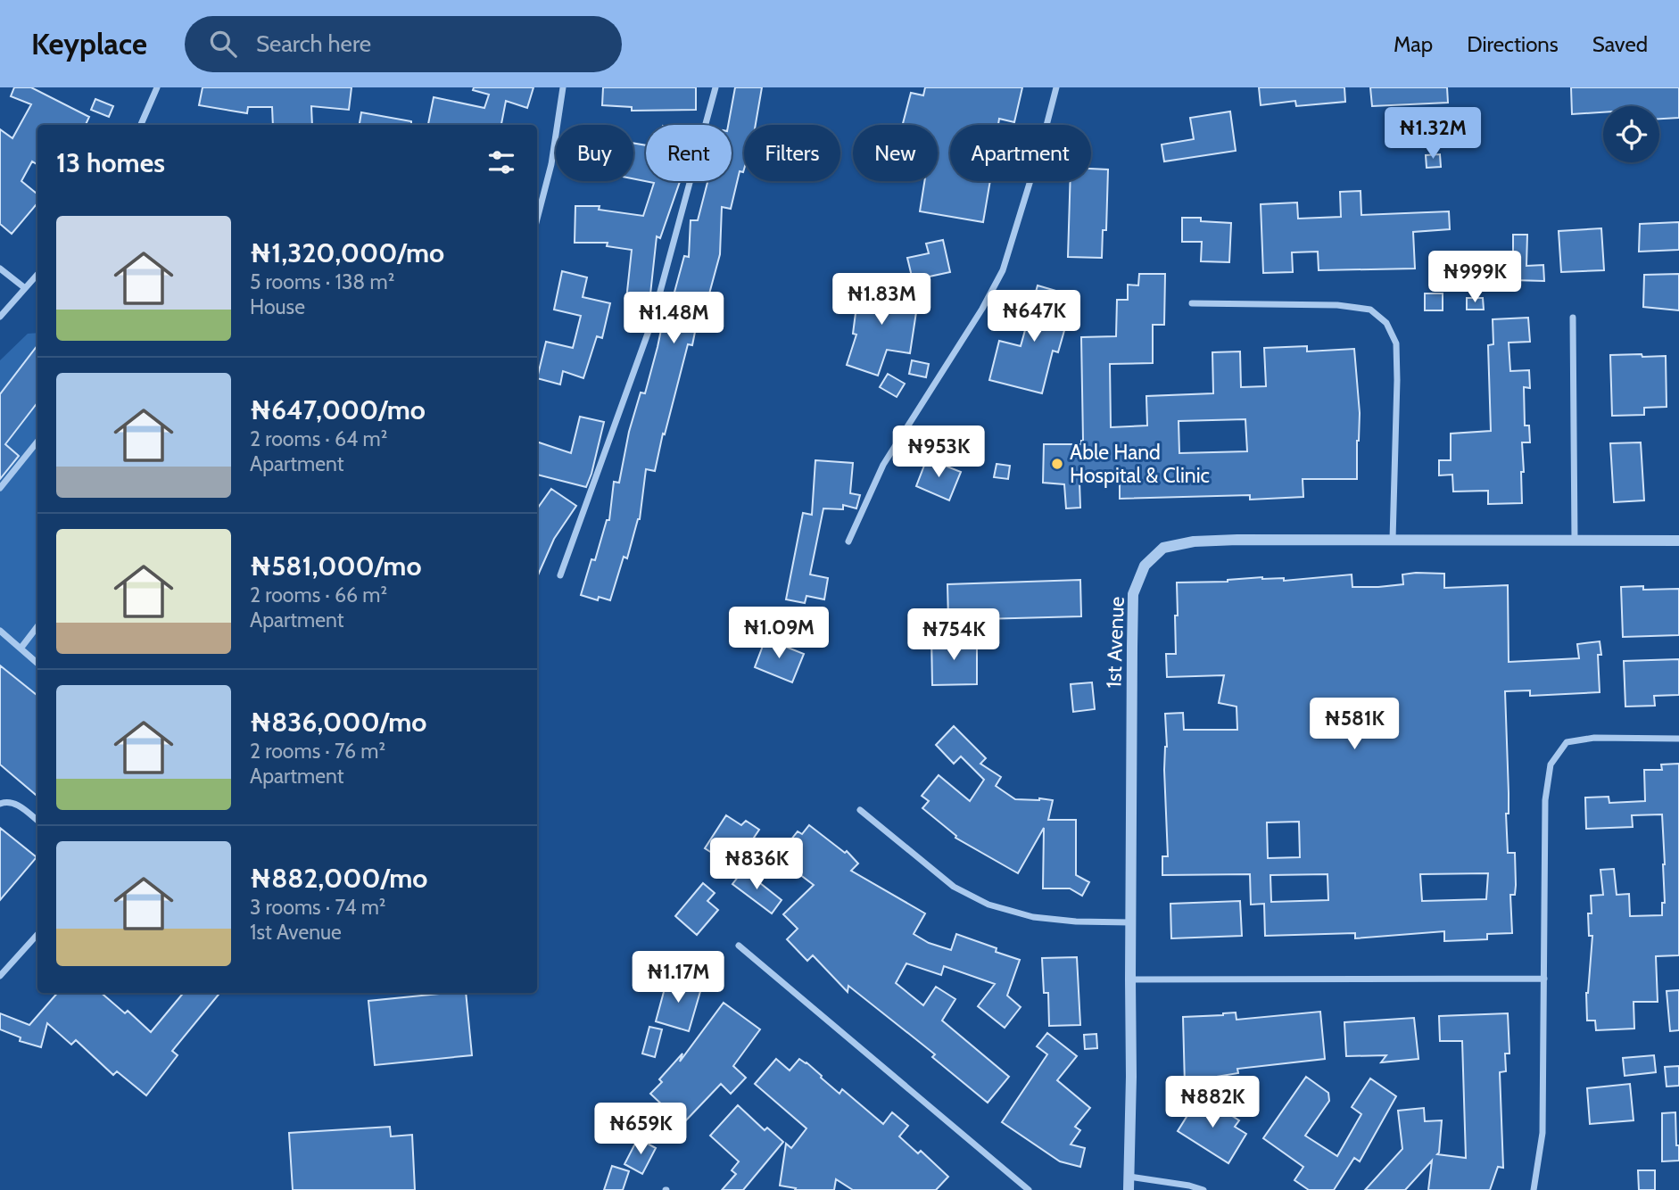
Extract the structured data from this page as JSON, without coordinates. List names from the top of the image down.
{
  "streets": {
    "street": ["1st Avenue"]
  },
  "places": ["Able Hand Hospital & Clinic"],
  "page": {
    "header": "Keyplace",
    "search": "Search here",
    "nav": ["Map", "Directions", "Saved"],
    "price": [
      "₦1.32M",
      "₦999K",
      "₦1.83M",
      "₦647K",
      "₦1.48M",
      "₦953K",
      "₦1.09M",
      "₦754K",
      "₦581K",
      "₦836K",
      "₦1.17M",
      "₦882K",
      "₦659K"
    ],
    "chip": [
      "Buy",
      "Rent",
      "Filters",
      "New",
      "Apartment"
    ],
    "heading": "13 homes",
    "list": [
      {
        "name": "₦1,320,000/mo",
        "note": "5 rooms · 138 m² · House"
      },
      {
        "name": "₦647,000/mo",
        "note": "2 rooms · 64 m² · Apartment"
      },
      {
        "name": "₦581,000/mo",
        "note": "2 rooms · 66 m² · Apartment"
      },
      {
        "name": "₦836,000/mo",
        "note": "2 rooms · 76 m² · Apartment"
      },
      {
        "name": "₦882,000/mo",
        "note": "3 rooms · 74 m² · 1st Avenue"
      }
    ]
  }
}
